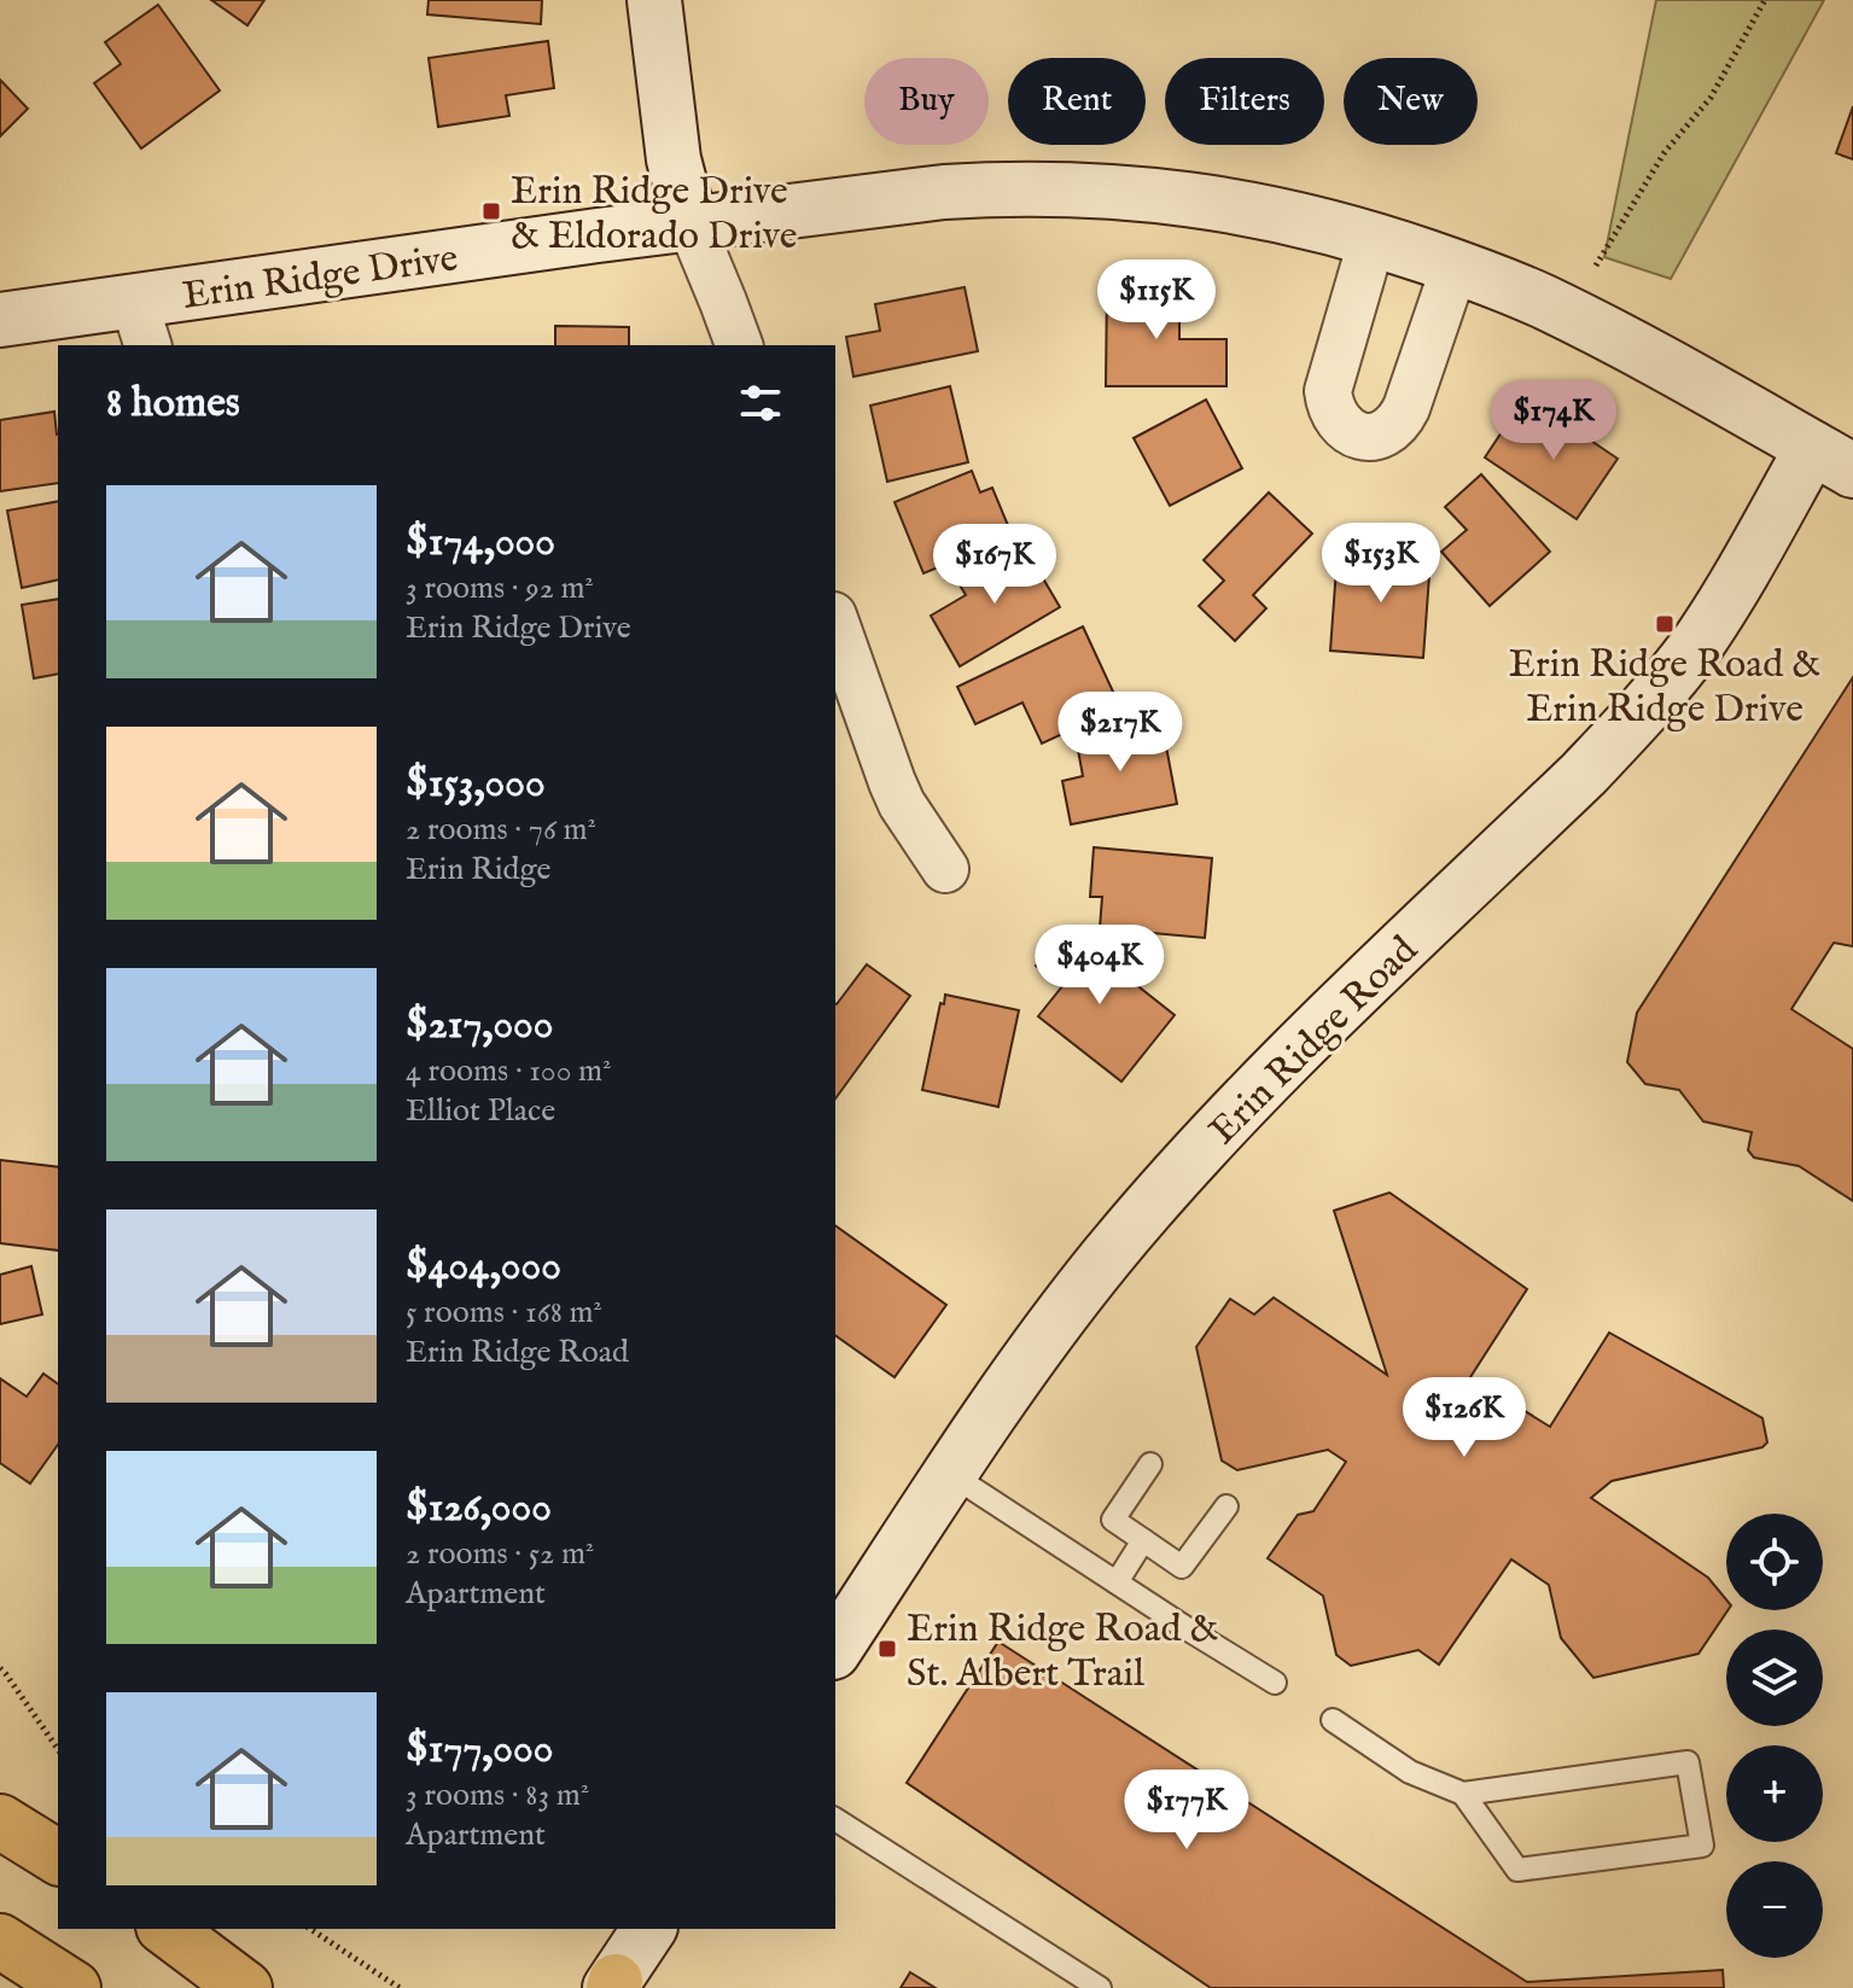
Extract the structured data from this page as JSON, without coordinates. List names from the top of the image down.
{
  "streets": {
    "street": ["Erin Ridge Drive", "Erin Ridge Road"]
  },
  "crossings": [
    ["Erin Ridge Drive", "Erin Ridge Road"]
  ],
  "places": {
    "transit": ["Erin Ridge Drive & Eldorado Drive", "Erin Ridge Road & Erin Ridge Drive", "Erin Ridge Road & St. Albert Trail"]
  },
  "page": {
    "chip": [
      "Buy",
      "Rent",
      "Filters",
      "New"
    ],
    "price": [
      "$115K",
      "$174K",
      "$153K",
      "$167K",
      "$217K",
      "$404K",
      "$126K",
      "$177K"
    ],
    "heading": "8 homes",
    "list": [
      {
        "name": "$174,000",
        "note": "3 rooms · 92 m² · Erin Ridge Drive"
      },
      {
        "name": "$153,000",
        "note": "2 rooms · 76 m² · Erin Ridge"
      },
      {
        "name": "$217,000",
        "note": "4 rooms · 100 m² · Elliot Place"
      },
      {
        "name": "$404,000",
        "note": "5 rooms · 168 m² · Erin Ridge Road"
      },
      {
        "name": "$126,000",
        "note": "2 rooms · 52 m² · Apartment"
      },
      {
        "name": "$177,000",
        "note": "3 rooms · 83 m² · Apartment"
      }
    ],
    "map_buttons": ["+", "−"]
  }
}
